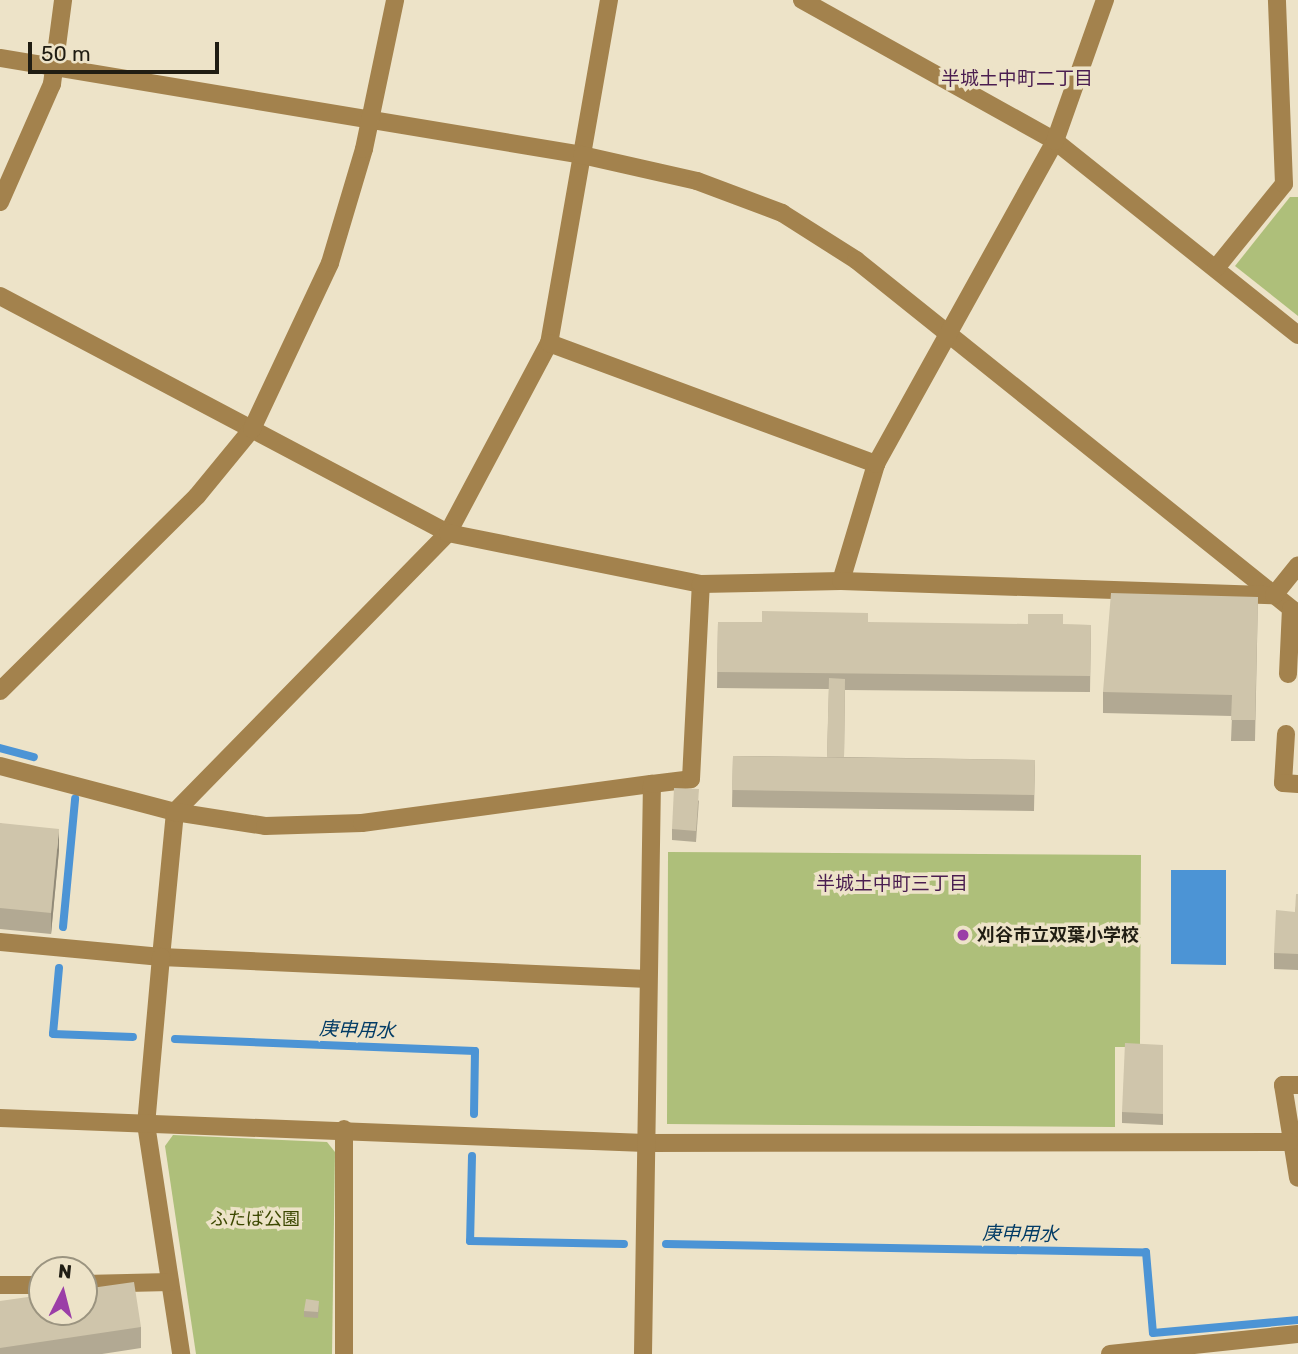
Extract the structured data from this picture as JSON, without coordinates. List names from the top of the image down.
{
  "districts": ["半城土中町二丁目", "半城土中町三丁目"],
  "water": ["庚申用水"],
  "parks": ["ふたば公園"],
  "places": ["刈谷市立双葉小学校"],
  "scale_bar": "50 m",
  "north": "top"
}
